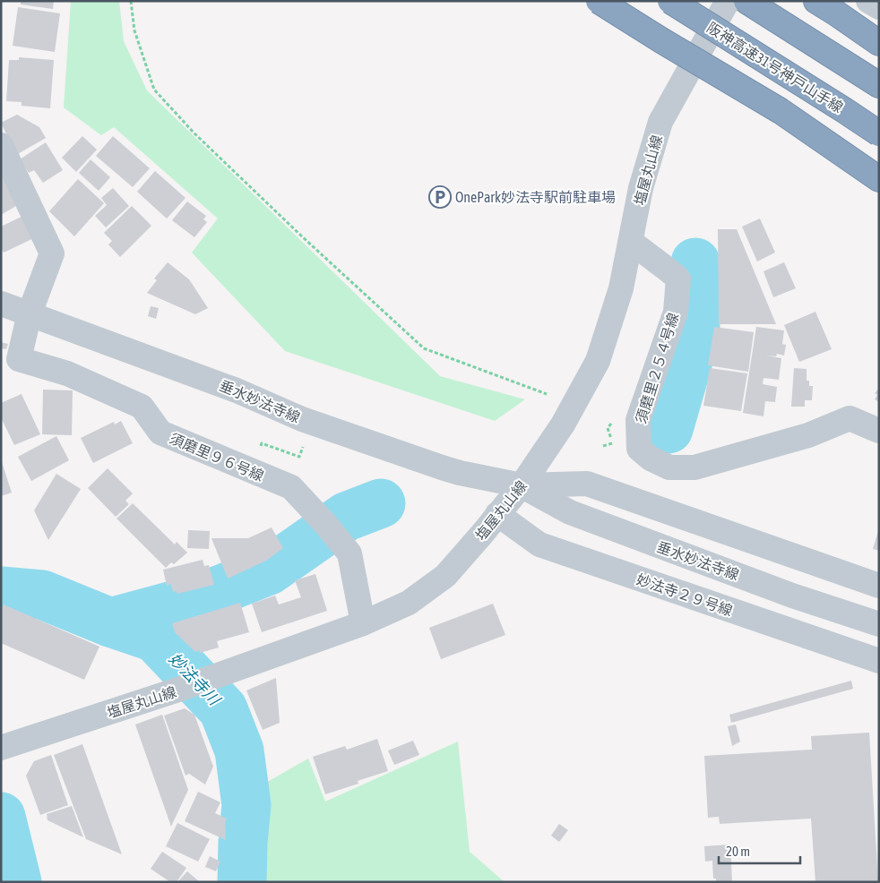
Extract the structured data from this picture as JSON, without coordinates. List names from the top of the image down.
{
  "streets": {
    "highway": ["阪神高速31号神戸山手線"],
    "street": [
      "塩屋丸山線",
      "須磨里２５４号線",
      "垂水妙法寺線",
      "須磨里９６号線",
      "妙法寺２９号線"
    ]
  },
  "crossings": [
    ["塩屋丸山線", "須磨里２５４号線"],
    ["塩屋丸山線", "垂水妙法寺線"],
    ["塩屋丸山線", "須磨里９６号線"],
    ["塩屋丸山線", "妙法寺２９号線"],
    ["垂水妙法寺線", "須磨里９６号線"]
  ],
  "water": ["妙法寺川"],
  "places": {
    "parking": ["OnePark妙法寺駅前駐車場"]
  },
  "scale_bar": "20 m"
}
